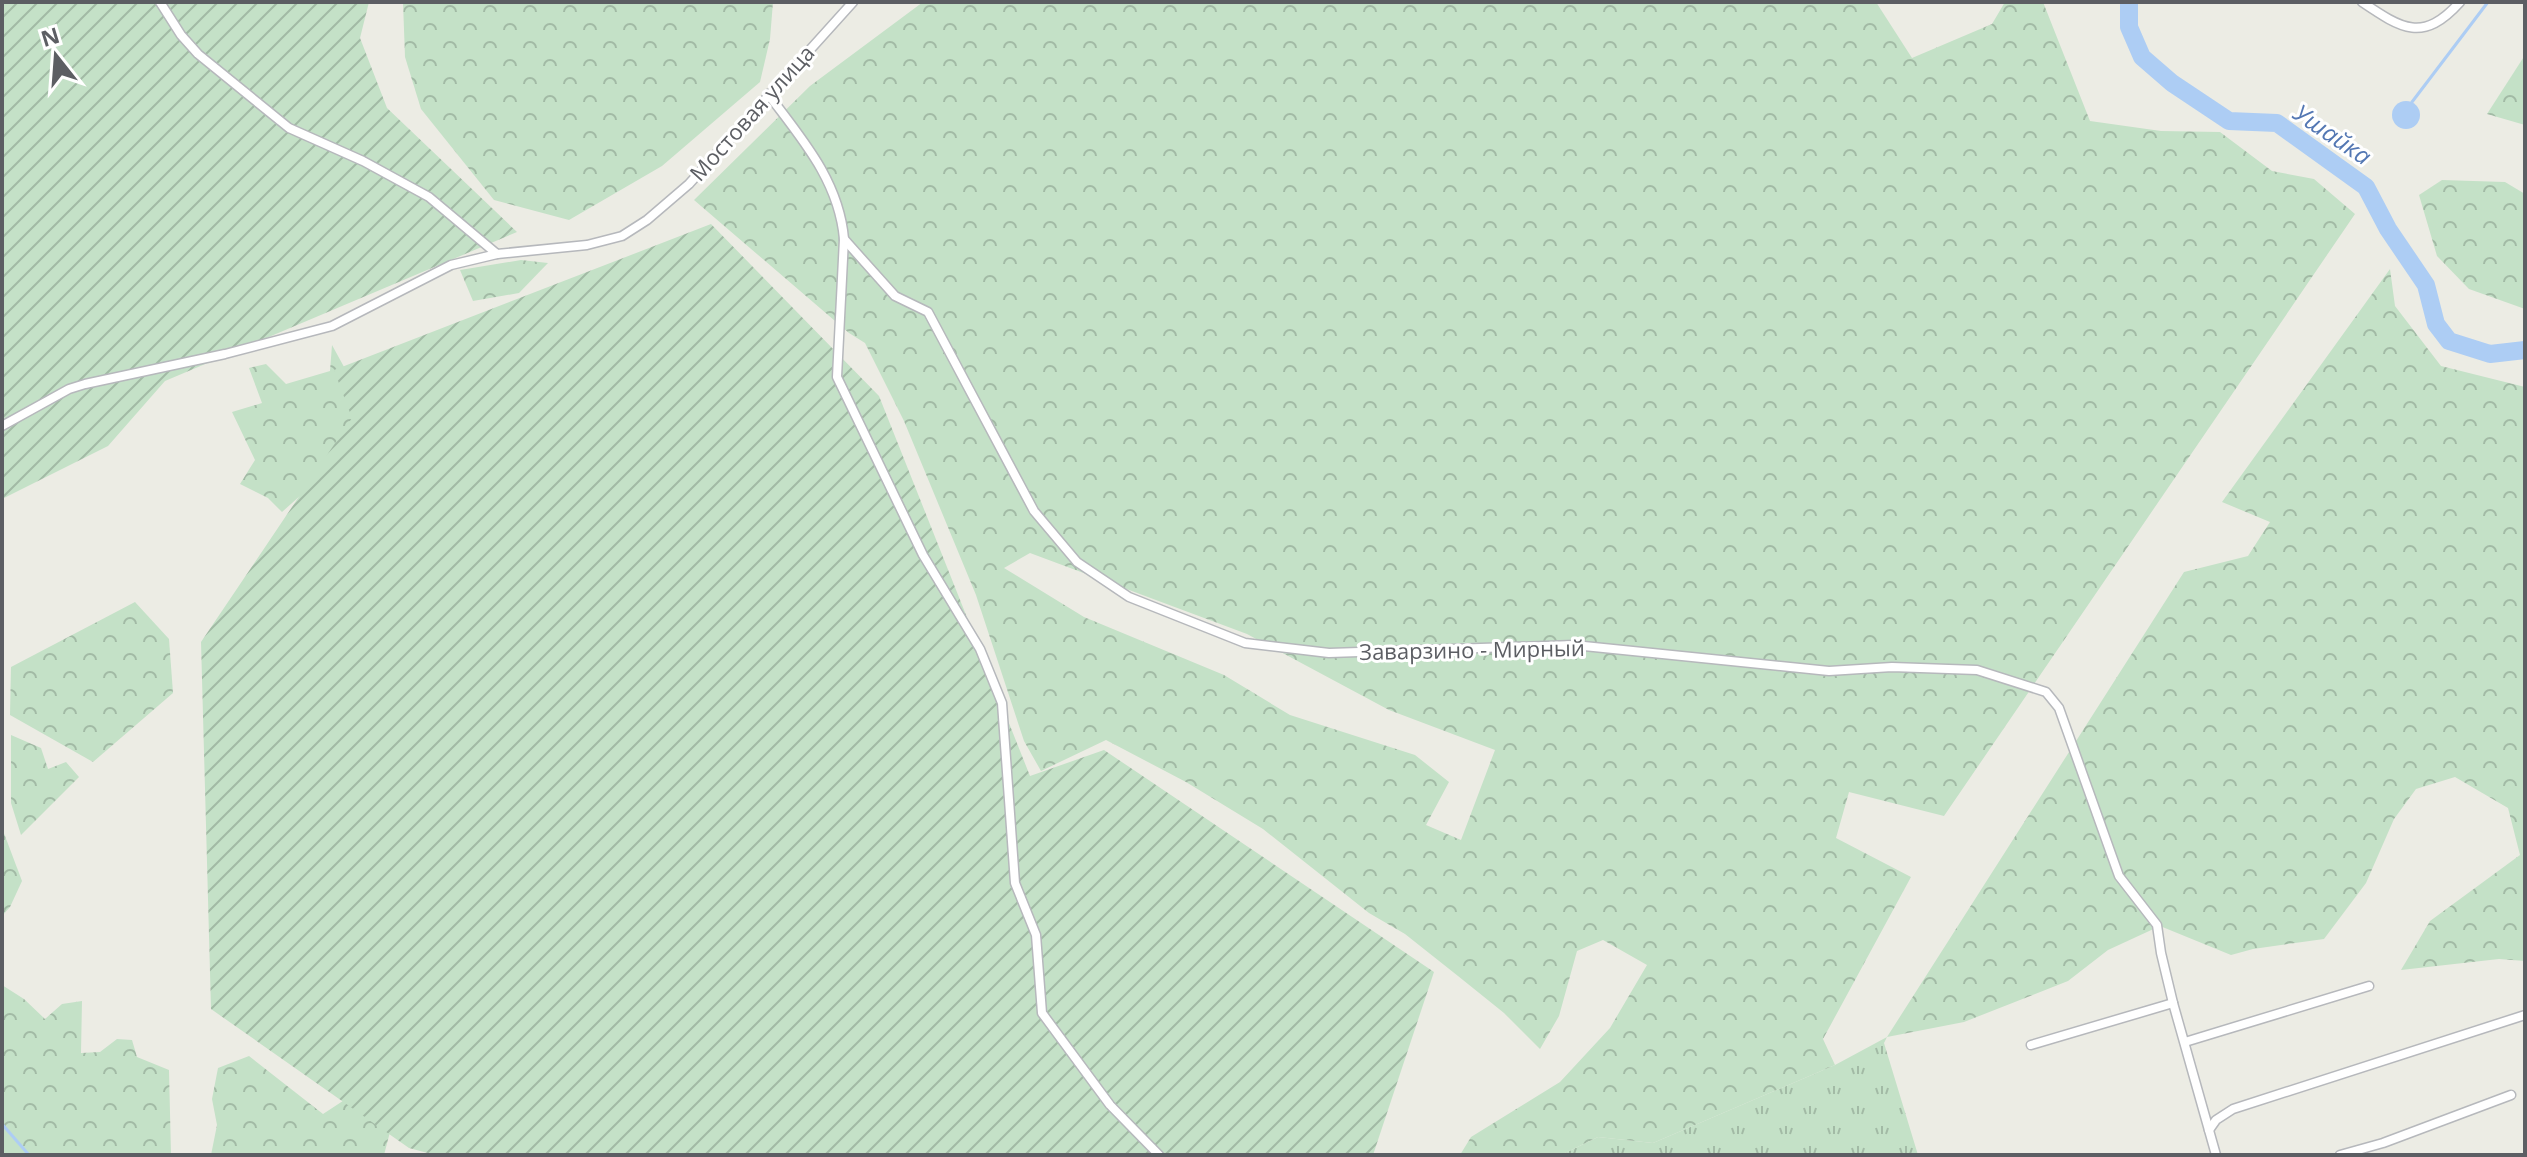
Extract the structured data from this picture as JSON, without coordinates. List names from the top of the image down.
{
  "streets": {
    "street": ["Мостовая улица", "Заварзино - Мирный"]
  },
  "water": ["Ушайка"],
  "north": "top"
}
